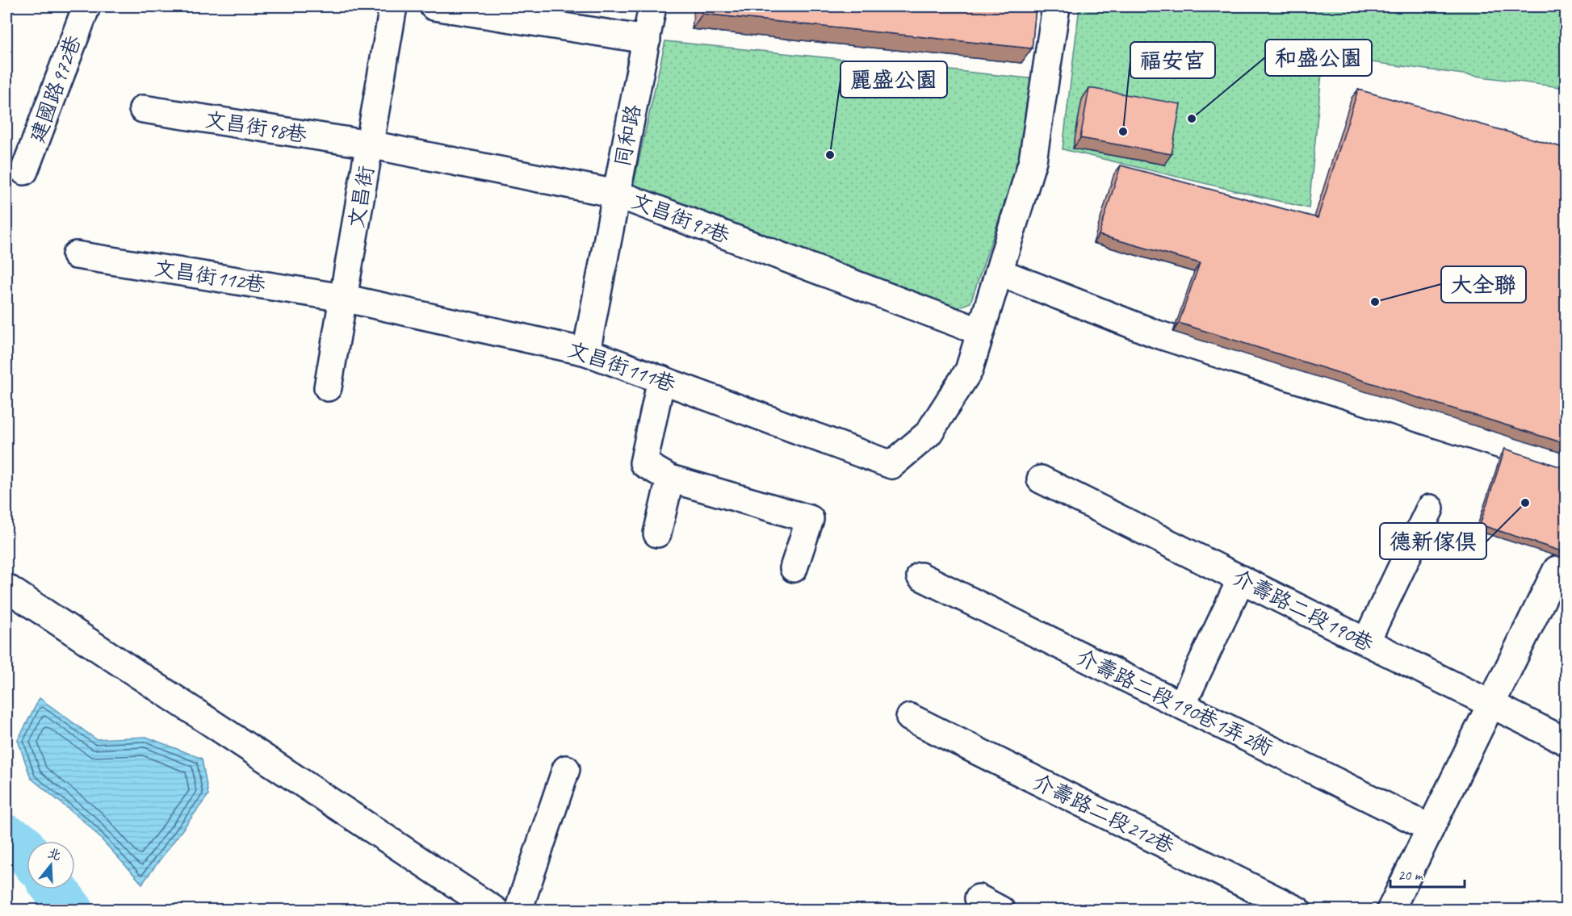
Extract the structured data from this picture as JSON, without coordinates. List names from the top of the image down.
{
  "streets": {
    "street": [
      "建國路972巷",
      "文昌街98巷",
      "同和路",
      "文昌街",
      "文昌街97巷",
      "文昌街112巷",
      "文昌街111巷",
      "介壽路二段190巷",
      "介壽路二段190巷1弄2衖",
      "介壽路二段212巷"
    ]
  },
  "crossings": [
    ["文昌街98巷", "文昌街"],
    ["文昌街98巷", "文昌街97巷"],
    ["同和路", "文昌街97巷"],
    ["同和路", "文昌街111巷"],
    ["文昌街", "文昌街97巷"],
    ["文昌街", "文昌街112巷"],
    ["文昌街", "文昌街111巷"],
    ["文昌街97巷", "文昌街111巷"],
    ["文昌街112巷", "文昌街111巷"]
  ],
  "places": [
    "和盛公園",
    "福安宮",
    "麗盛公園",
    "大全聯",
    "德新傢俱"
  ],
  "scale_bar": "20 m",
  "north": "top"
}
